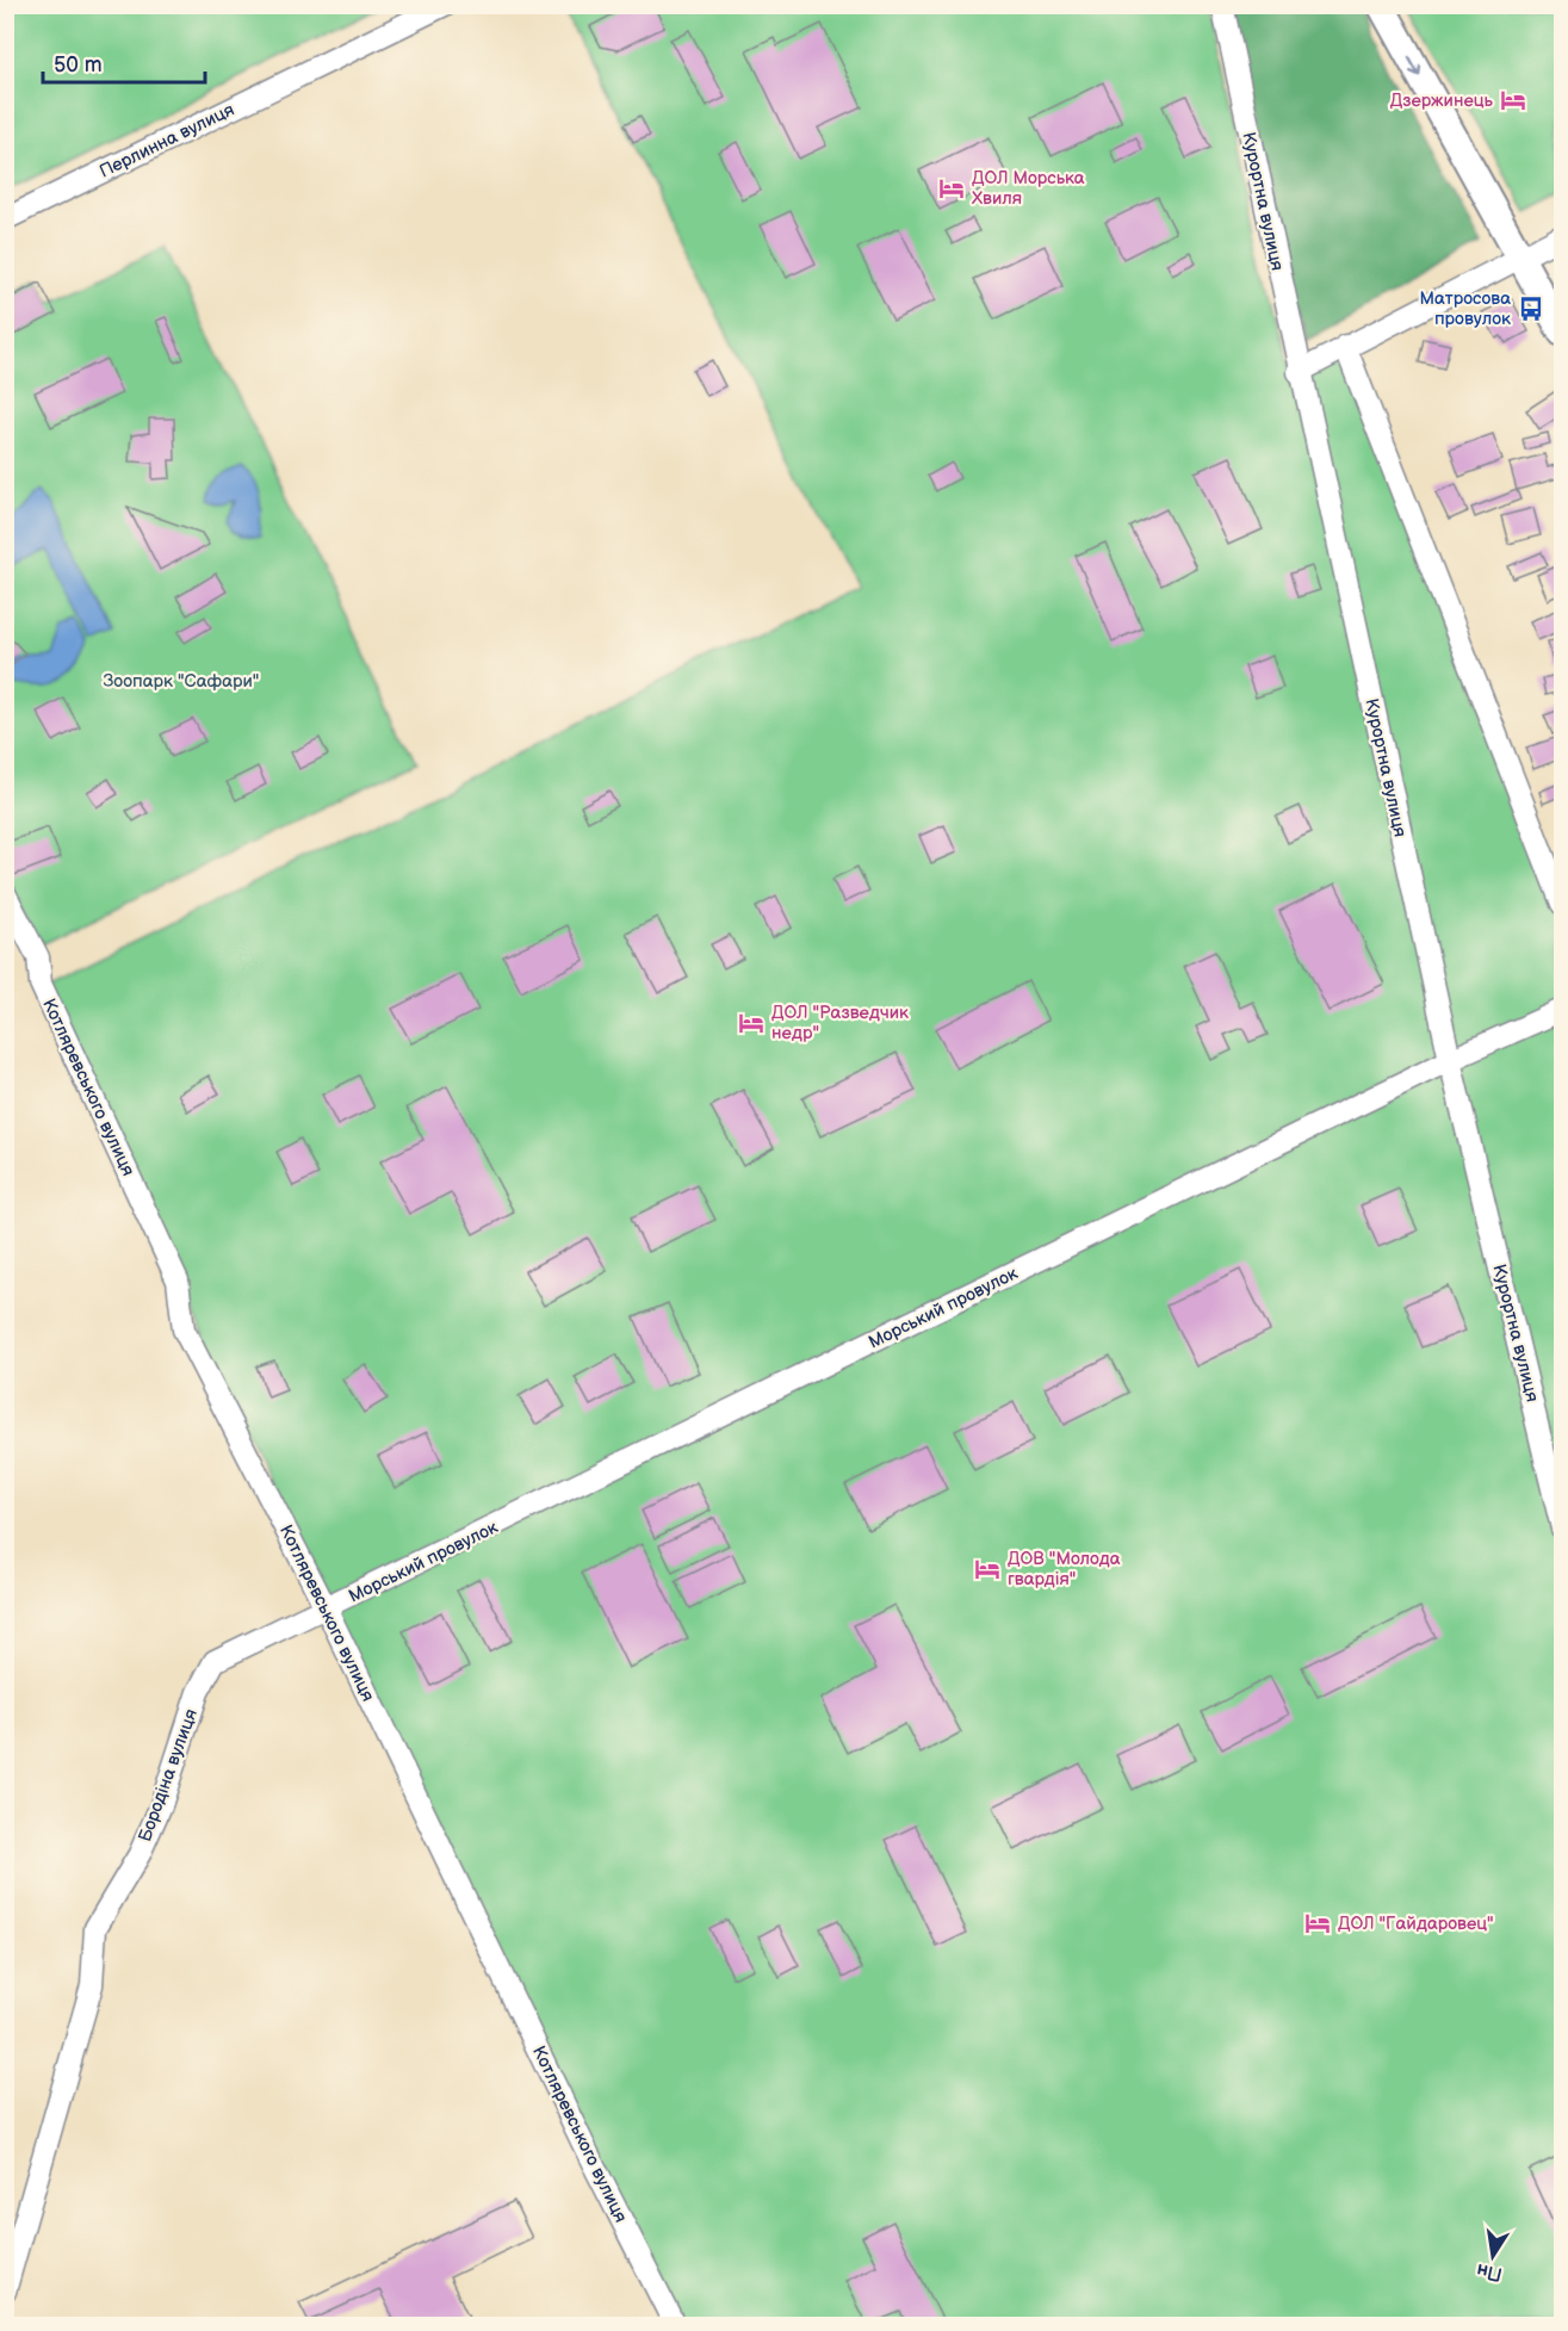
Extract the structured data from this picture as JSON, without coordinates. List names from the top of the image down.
{
  "streets": {
    "street": [
      "Перлинна вулиця",
      "Курортна вулиця",
      "Котляревського вулиця",
      "Морський провулок",
      "Бородіна вулиця"
    ]
  },
  "crossings": [
    ["Курортна вулиця", "Морський провулок"],
    ["Котляревського вулиця", "Морський провулок"],
    ["Котляревського вулиця", "Бородіна вулиця"],
    ["Морський провулок", "Бородіна вулиця"]
  ],
  "parks": ["Зоопарк \"Сафари\""],
  "places": {
    "hotel": [
      "Дзержинець",
      "ДОЛ Морська Хвиля",
      "ДОЛ \"Разведчик недр\"",
      "ДОВ \"Молода гвардія\"",
      "ДОЛ \"Гайдаровец\""
    ],
    "bus stop": ["Матросова провулок"]
  },
  "scale_bar": "50 m",
  "north": "bottom"
}
